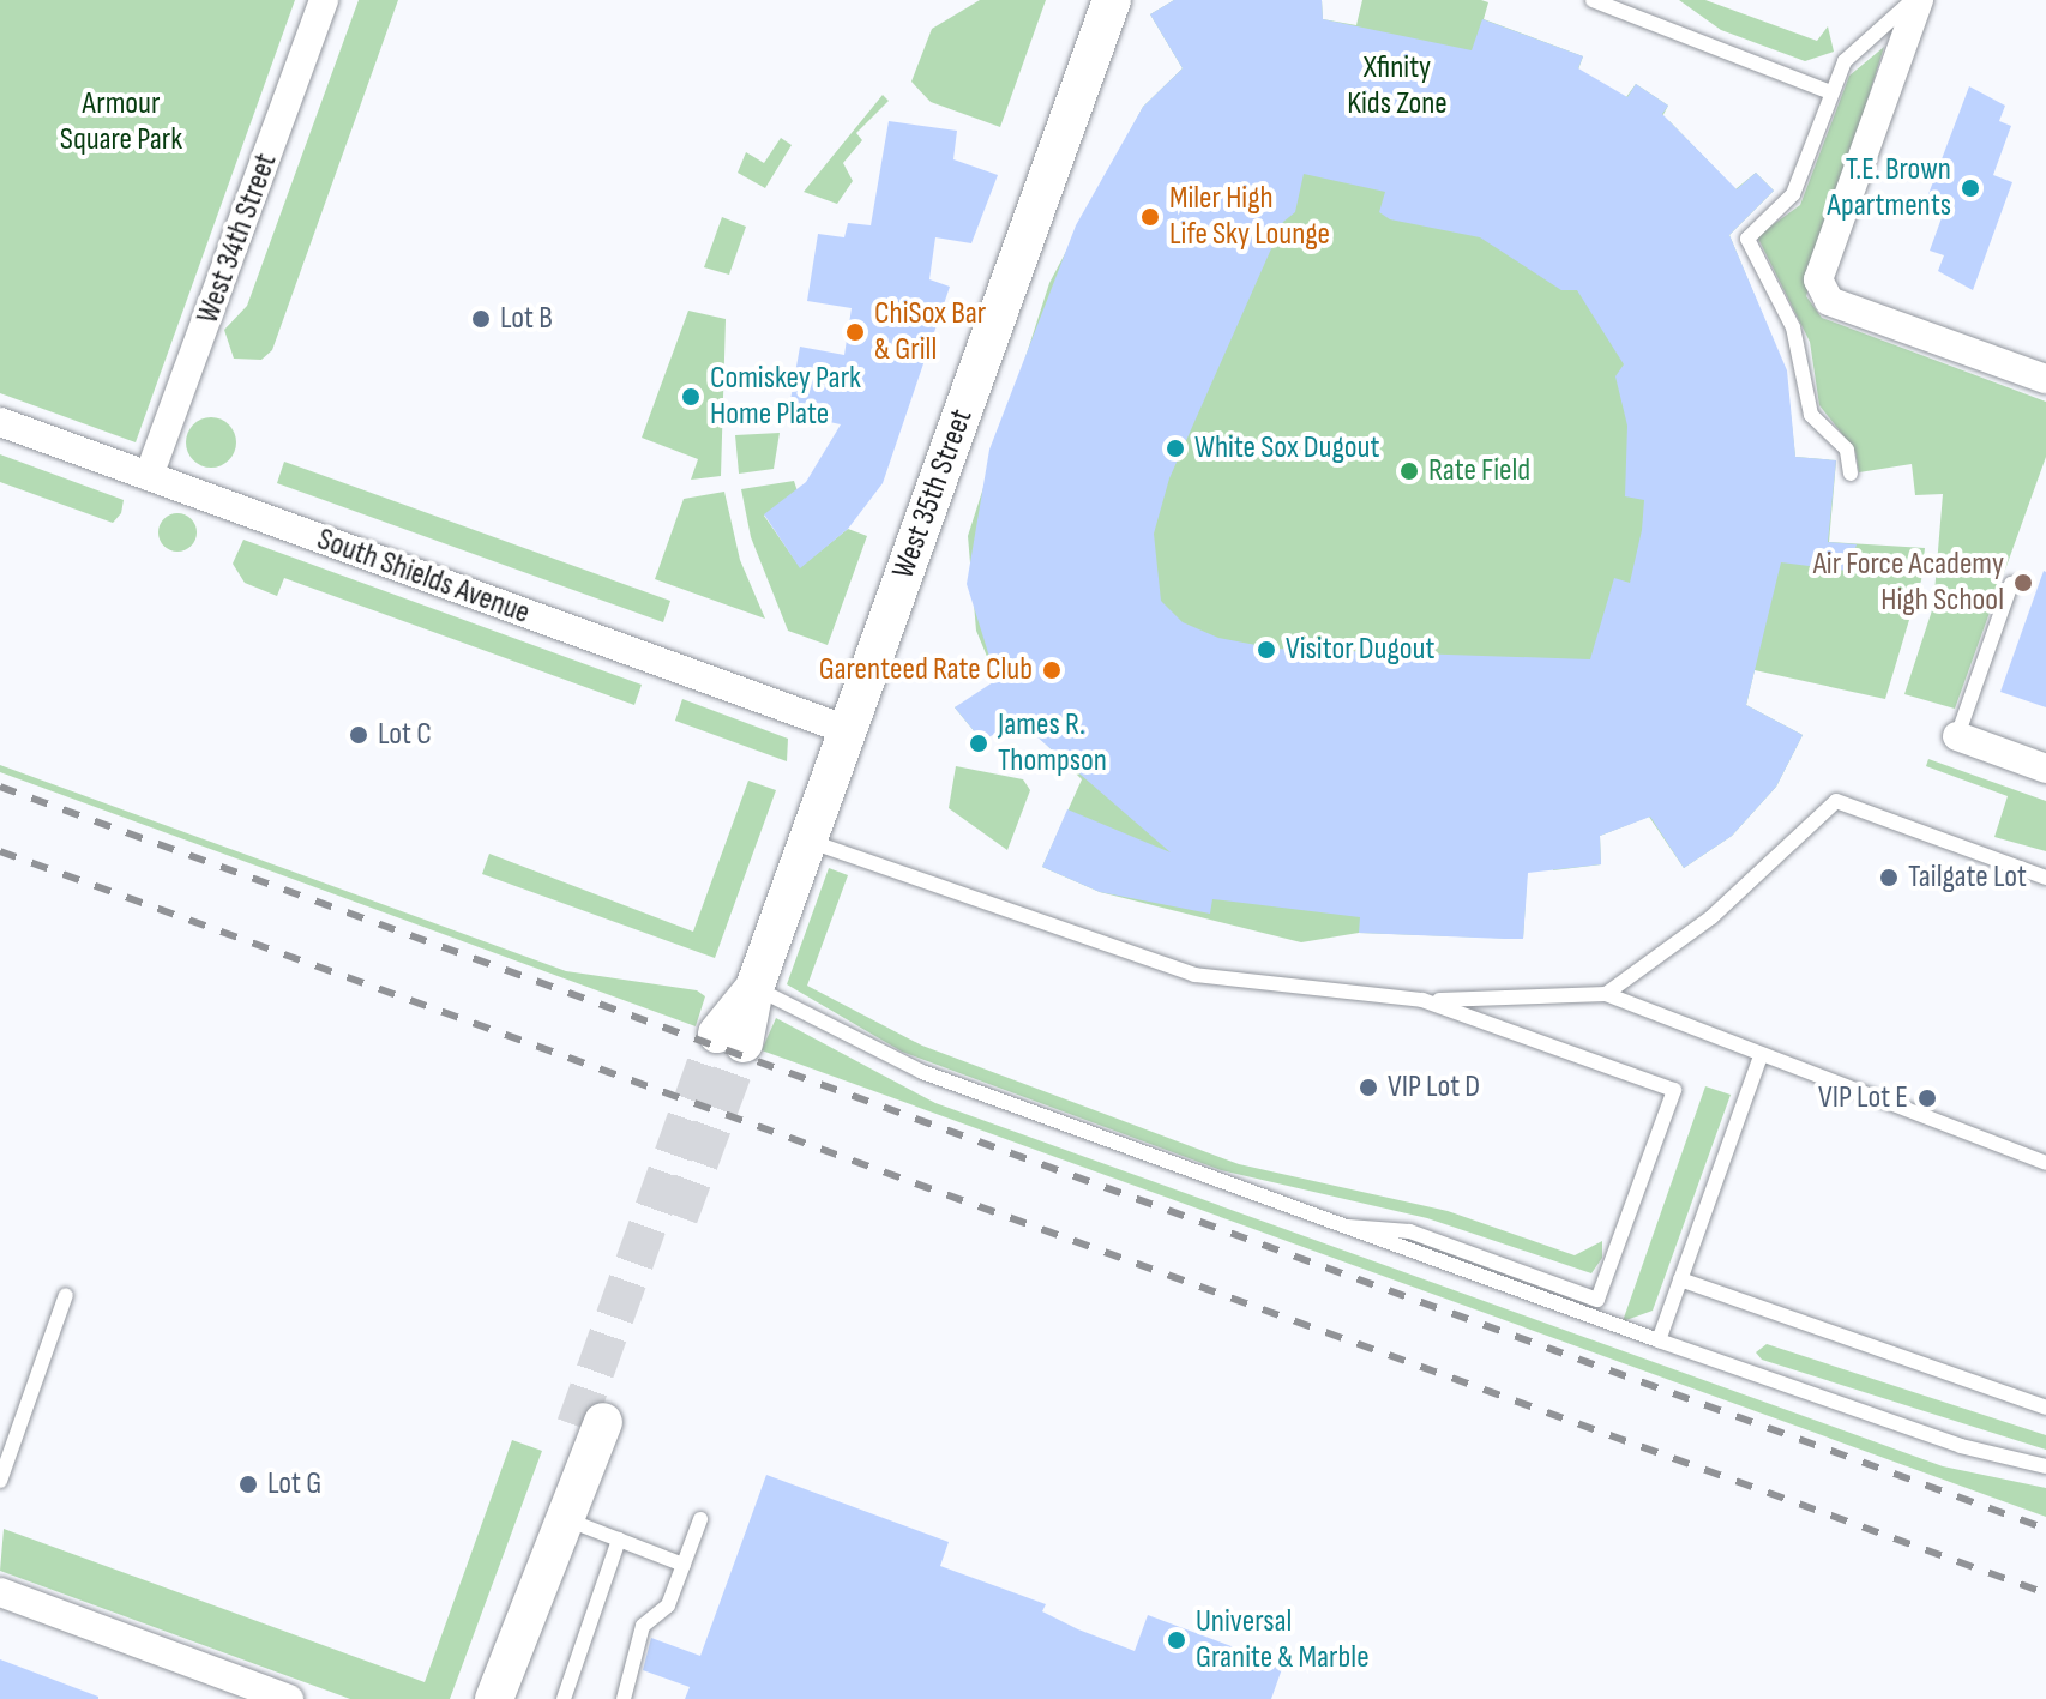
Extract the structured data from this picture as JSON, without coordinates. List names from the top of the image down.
{
  "streets": {
    "main road": ["West 35th Street"],
    "street": ["West 34th Street", "South Shields Avenue"]
  },
  "crossings": [
    ["West 34th Street", "South Shields Avenue"],
    ["West 35th Street", "South Shields Avenue"]
  ],
  "parks": ["Xfinity Kids Zone", "Armour Square Park"],
  "places": [
    "T.E. Brown Apartments",
    "Miler High Life Sky Lounge",
    "Lot B",
    "ChiSox Bar & Grill",
    "Comiskey Park Home Plate",
    "White Sox Dugout",
    "Rate Field",
    "Air Force Academy High School",
    "Visitor Dugout",
    "Garenteed Rate Club",
    "Lot C",
    "James R. Thompson",
    "Tailgate Lot",
    "VIP Lot D",
    "VIP Lot E",
    "Lot G",
    "Universal Granite & Marble"
  ]
}
